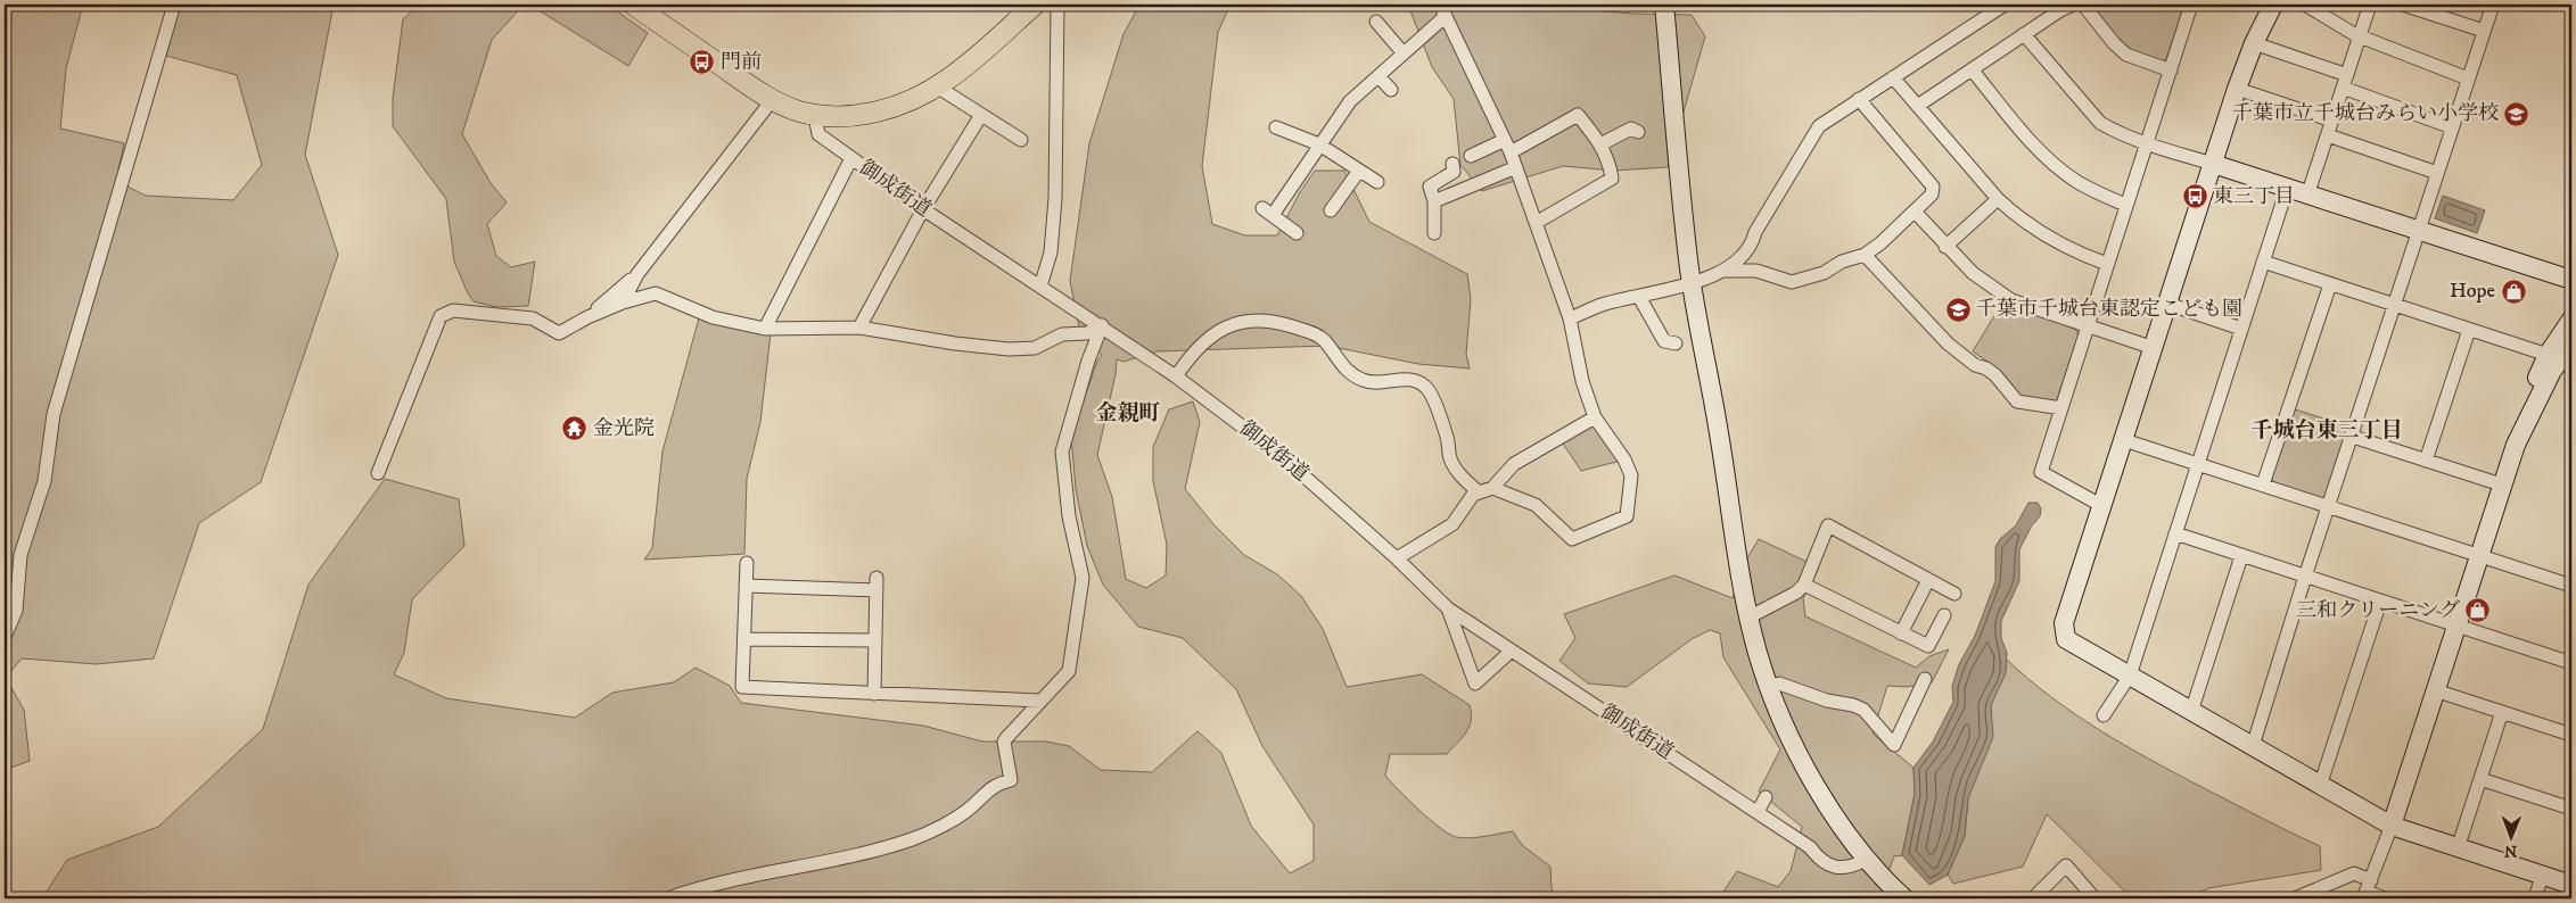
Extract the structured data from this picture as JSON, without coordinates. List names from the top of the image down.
{
  "streets": {
    "street": ["御成街道"]
  },
  "districts": ["金親町", "千城台東三丁目"],
  "places": {
    "bus stop": ["門前", "東三丁目"],
    "school or university": ["千葉市立千城台みらい小学校", "千葉市千城台東認定こども園"],
    "shop": ["Hope", "三和クリーニング"],
    "temple": ["金光院"]
  },
  "north": "bottom"
}
